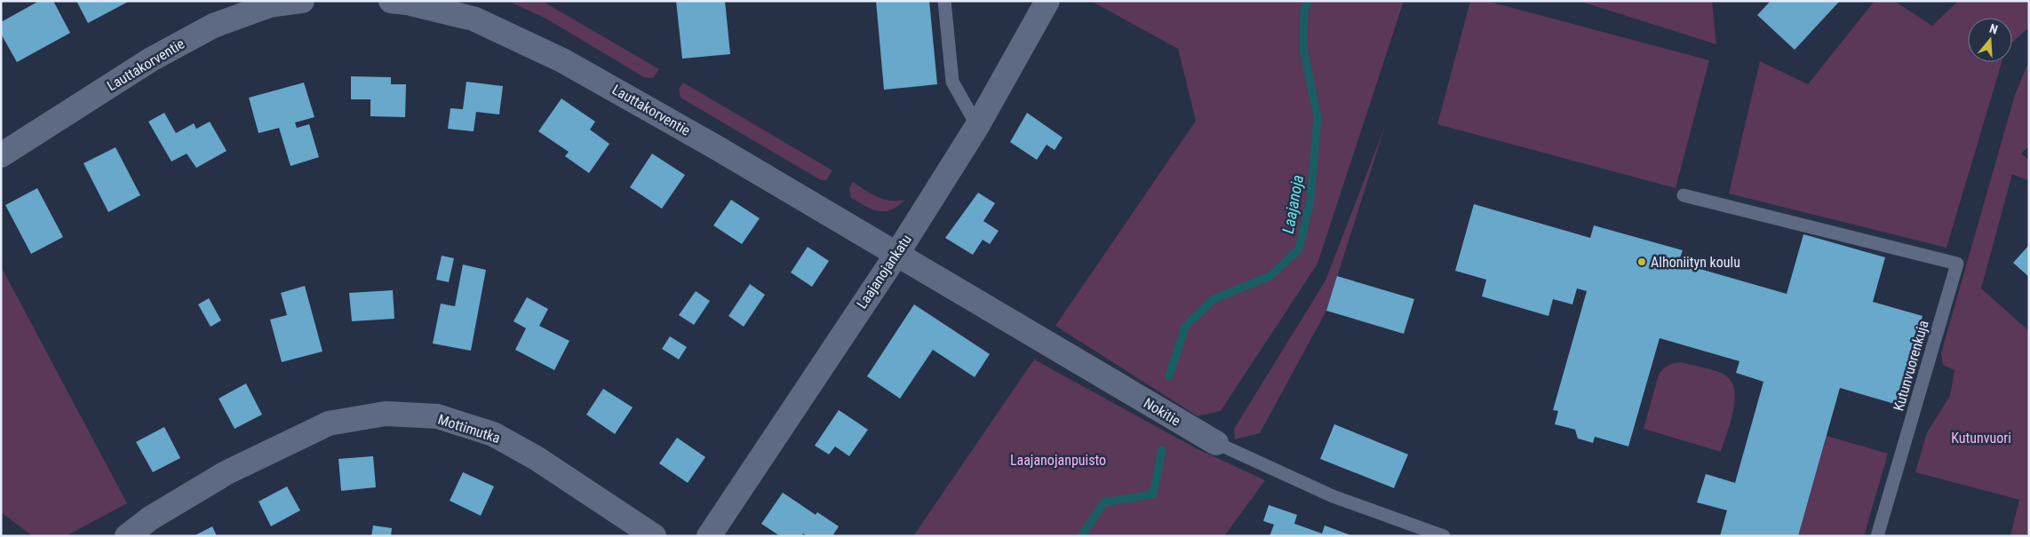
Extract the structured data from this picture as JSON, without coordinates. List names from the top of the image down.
{
  "streets": {
    "street": [
      "Lauttakorventie",
      "Laajanojankatu",
      "Nokitie",
      "Mottimutka"
    ],
    "lane": ["Kutunvuorenkuja"]
  },
  "crossings": [
    ["Lauttakorventie", "Laajanojankatu"],
    ["Lauttakorventie", "Nokitie"],
    ["Laajanojankatu", "Nokitie"]
  ],
  "water": ["Laajanoja"],
  "parks": ["Kutunvuori", "Laajanojanpuisto"],
  "places": ["Alhoniityn koulu"],
  "north": "top"
}
